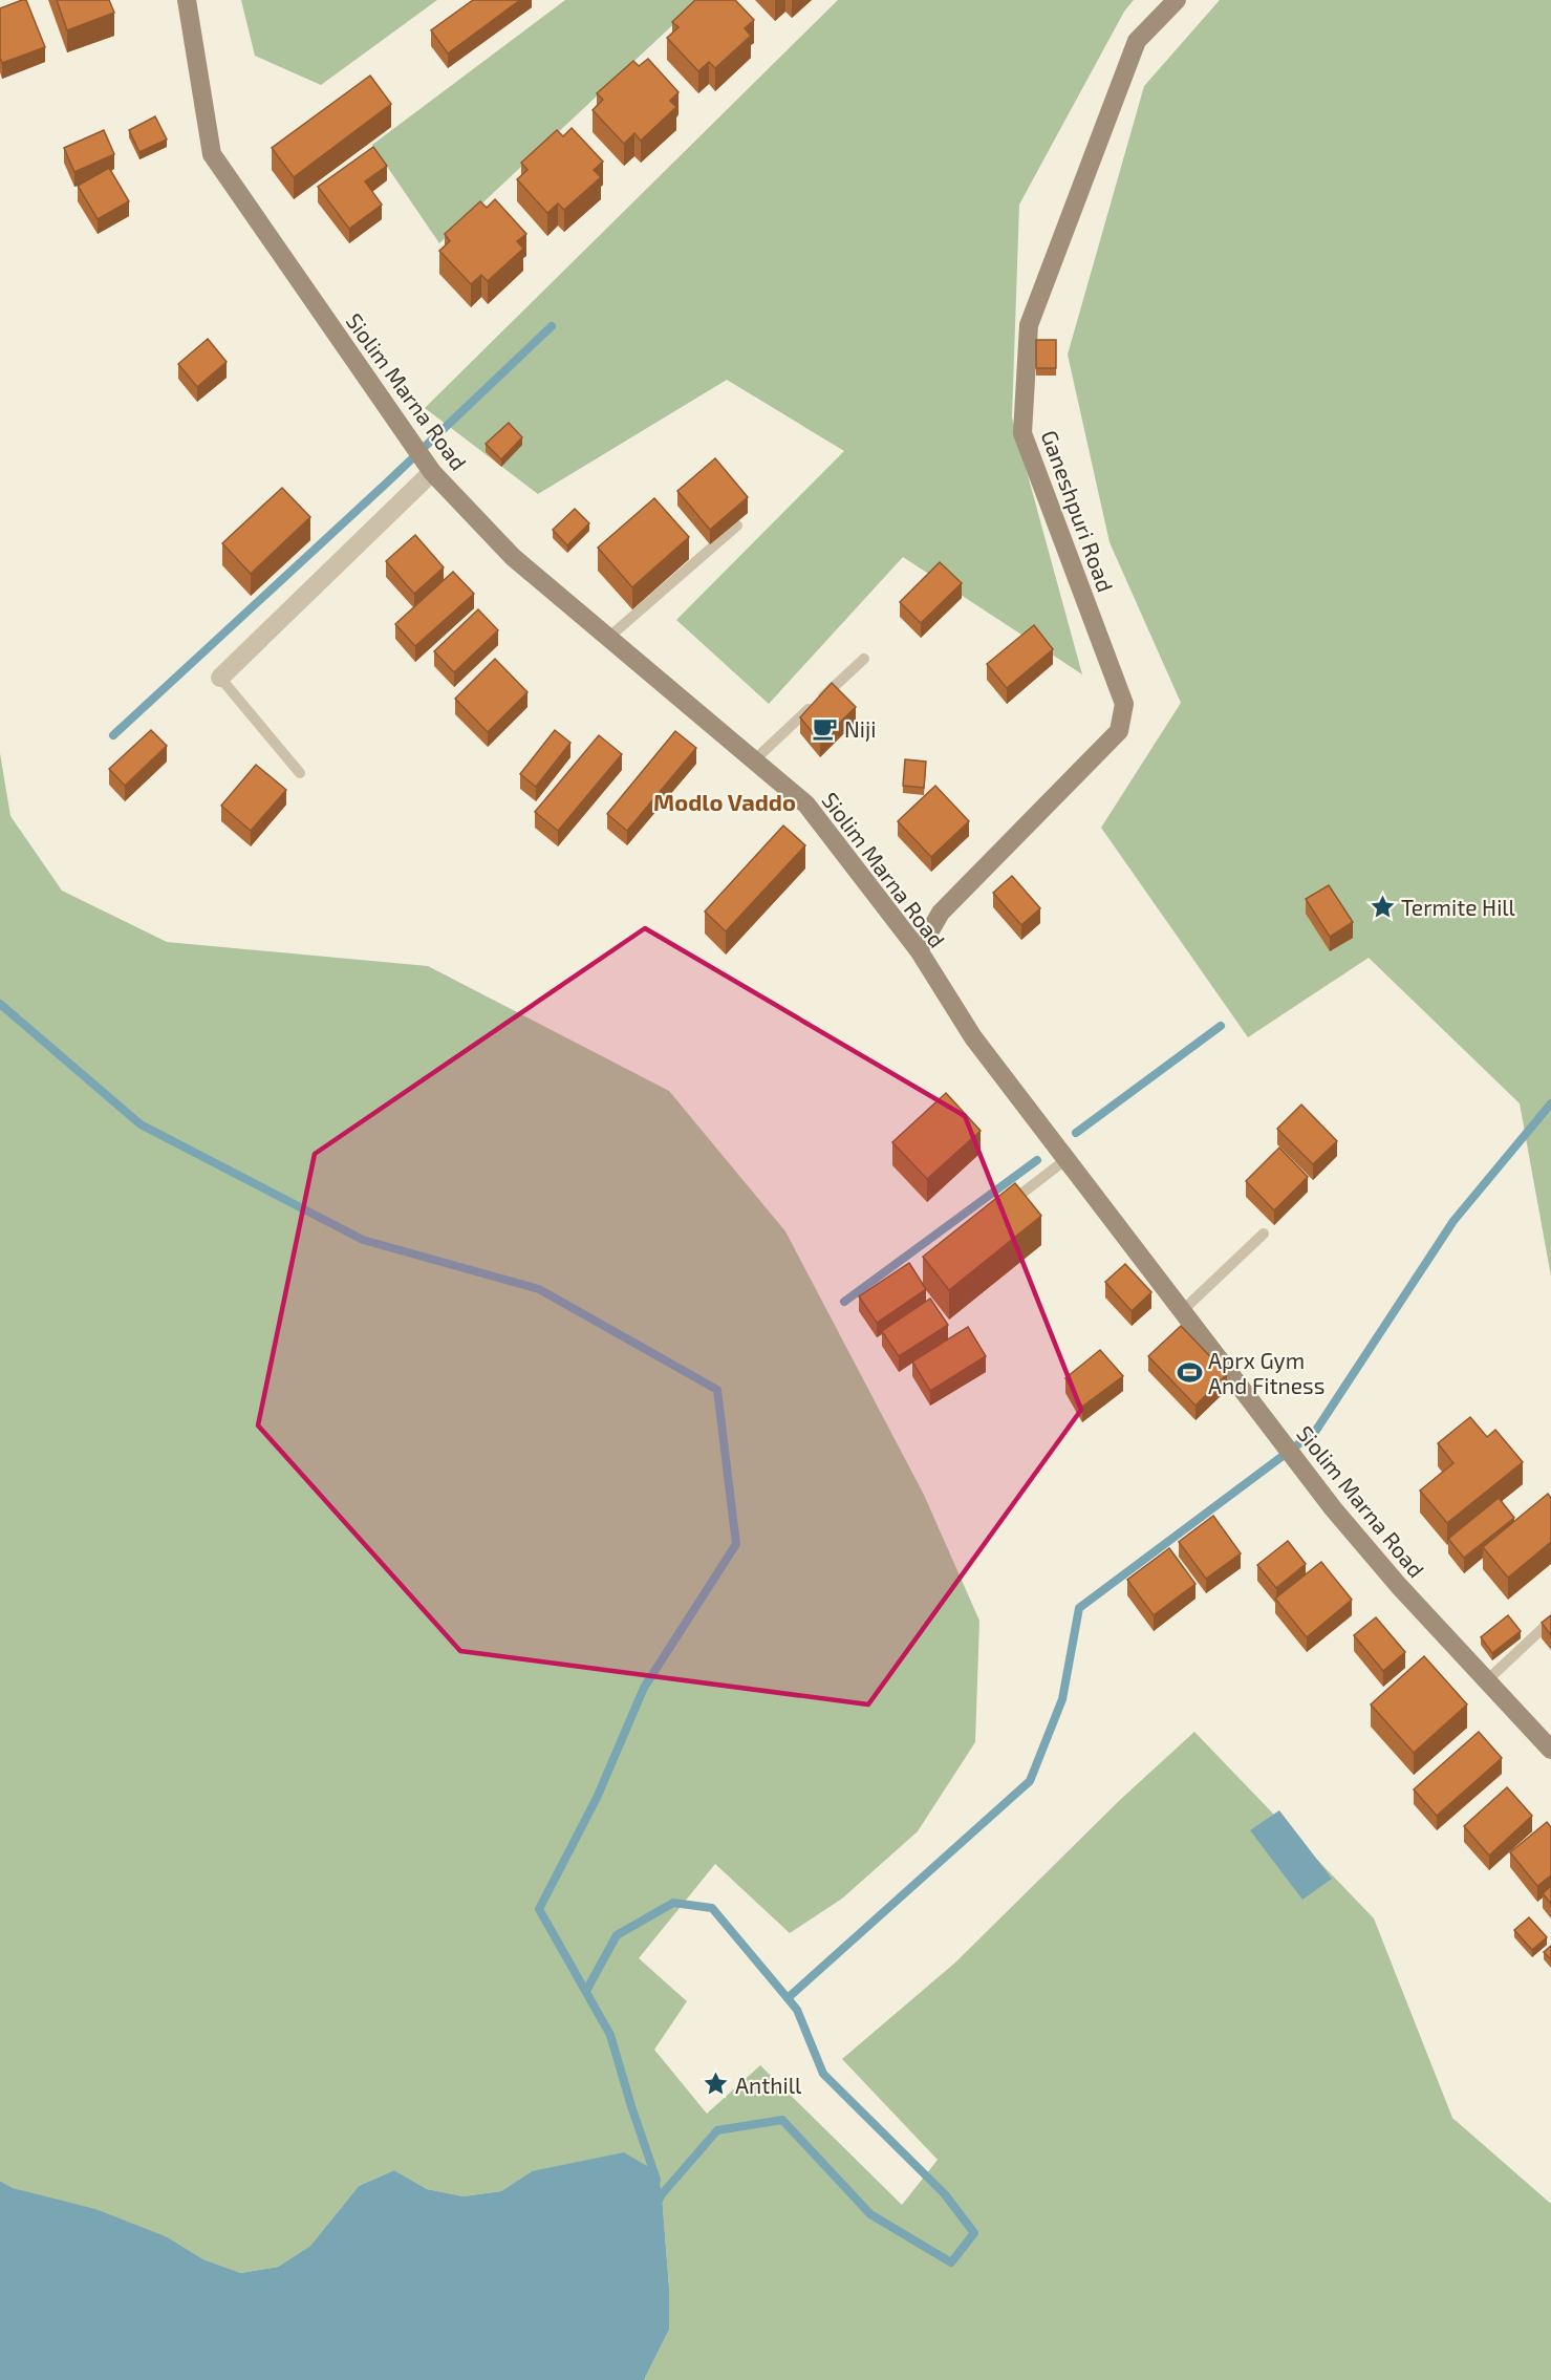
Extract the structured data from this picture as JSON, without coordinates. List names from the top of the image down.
{
  "streets": {
    "main road": ["Siolim Marna Road", "Ganeshpuri Road"]
  },
  "crossings": [
    ["Siolim Marna Road", "Ganeshpuri Road"]
  ],
  "districts": ["Modlo Vaddo"],
  "places": {
    "cafe": ["Niji"],
    "place": ["Termite Hill", "Anthill"],
    "sports": ["Aprx Gym And Fitness"]
  }
}
